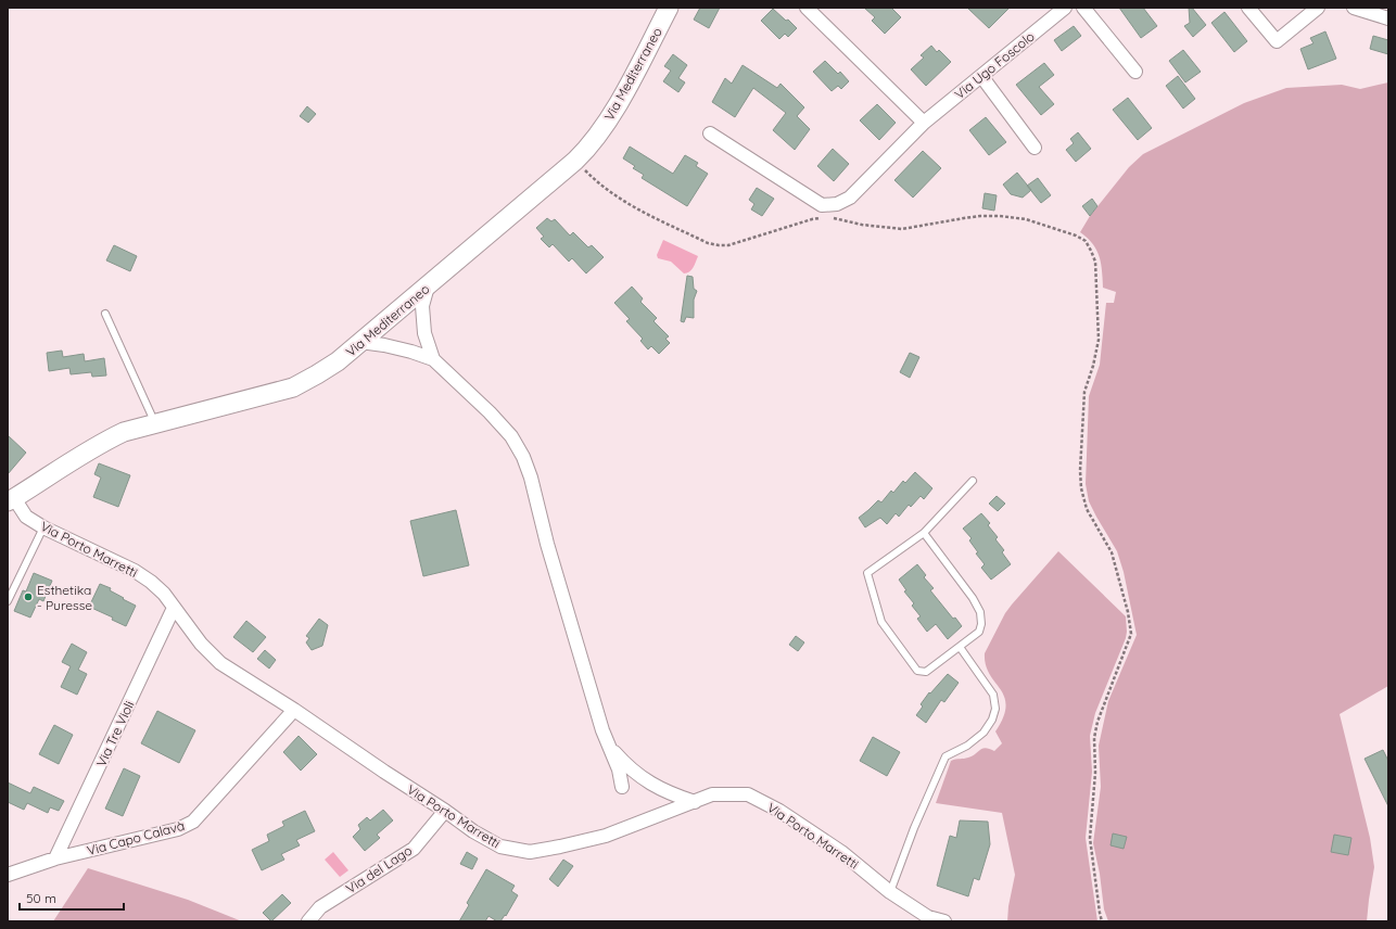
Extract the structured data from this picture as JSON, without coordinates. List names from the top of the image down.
{
  "streets": {
    "street": [
      "Via Ugo Foscolo",
      "Via Mediterraneo",
      "Via Porto Marretti",
      "Via Tre Violi",
      "Via Capo Calavà",
      "Via del Lago"
    ]
  },
  "crossings": [
    ["Via Mediterraneo", "Via Porto Marretti"],
    ["Via Porto Marretti", "Via Tre Violi"],
    ["Via Porto Marretti", "Via Capo Calavà"],
    ["Via Porto Marretti", "Via del Lago"],
    ["Via Tre Violi", "Via Capo Calavà"]
  ],
  "places": ["Esthetika - Puresse"],
  "scale_bar": "50 m"
}
